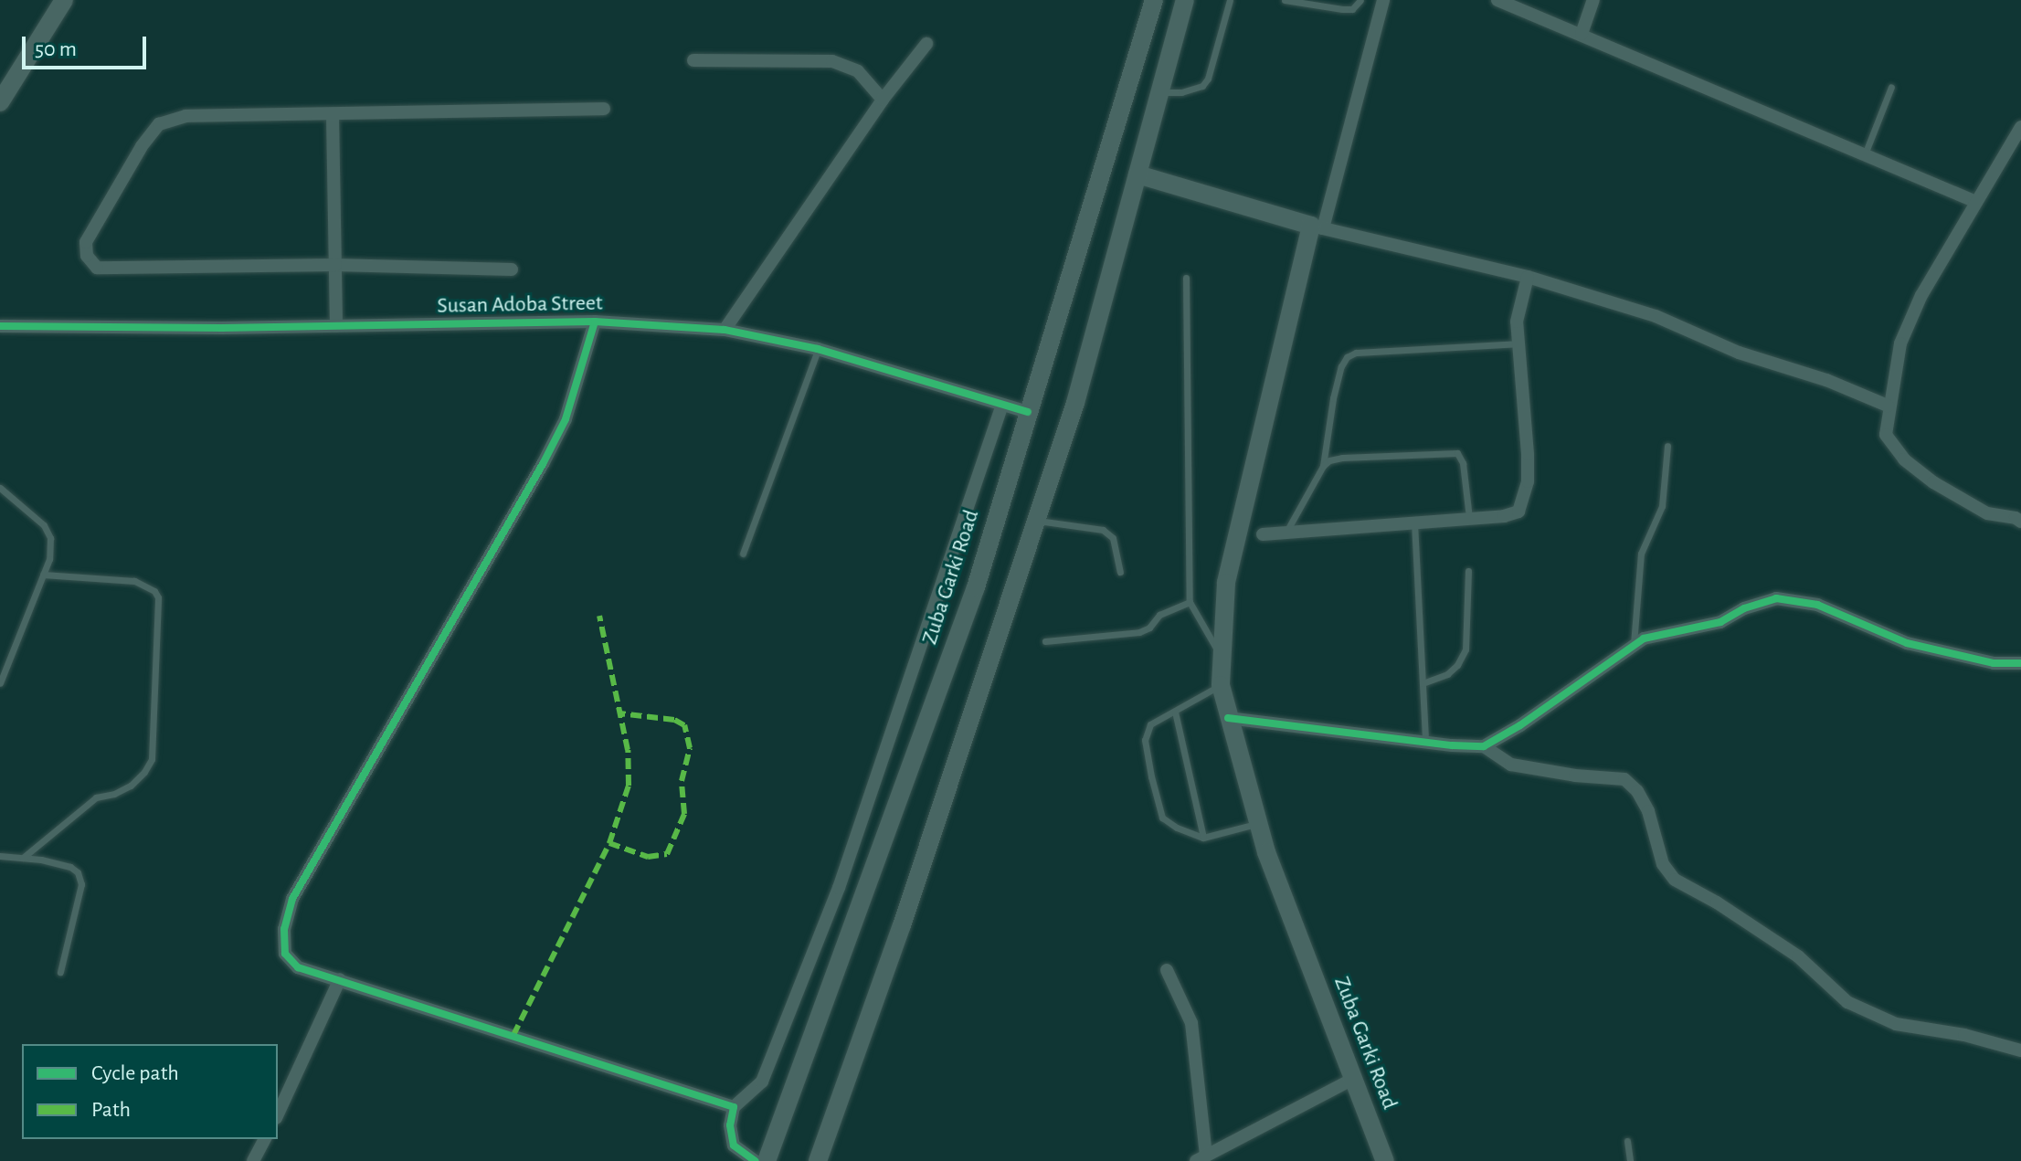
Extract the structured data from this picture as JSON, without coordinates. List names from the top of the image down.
{
  "streets": {
    "main road": ["Zuba Garki Road"],
    "street": ["Susan Adoba Street"]
  },
  "crossings": [
    ["Susan Adoba Street", "Zuba Garki Road"]
  ],
  "legend": ["Cycle path", "Path"],
  "scale_bar": "50 m"
}
